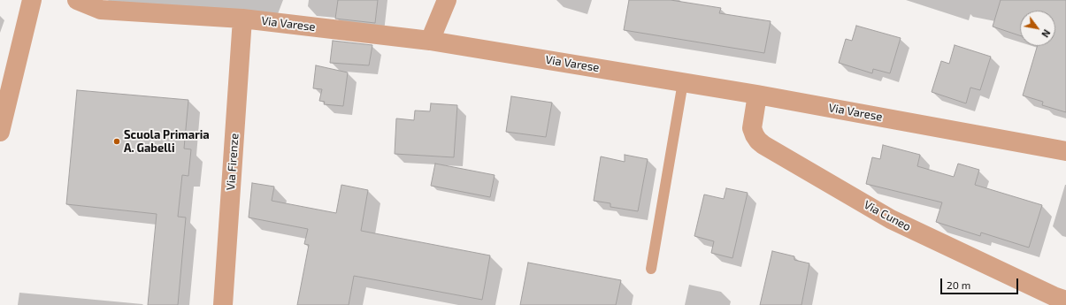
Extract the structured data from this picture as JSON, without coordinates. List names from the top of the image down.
{
  "streets": {
    "street": ["Via Varese", "Via Firenze", "Via Cuneo"]
  },
  "crossings": [
    ["Via Varese", "Via Firenze"],
    ["Via Varese", "Via Cuneo"]
  ],
  "places": ["Scuola Primaria A. Gabelli"],
  "scale_bar": "20 m",
  "north": "bottom right"
}
